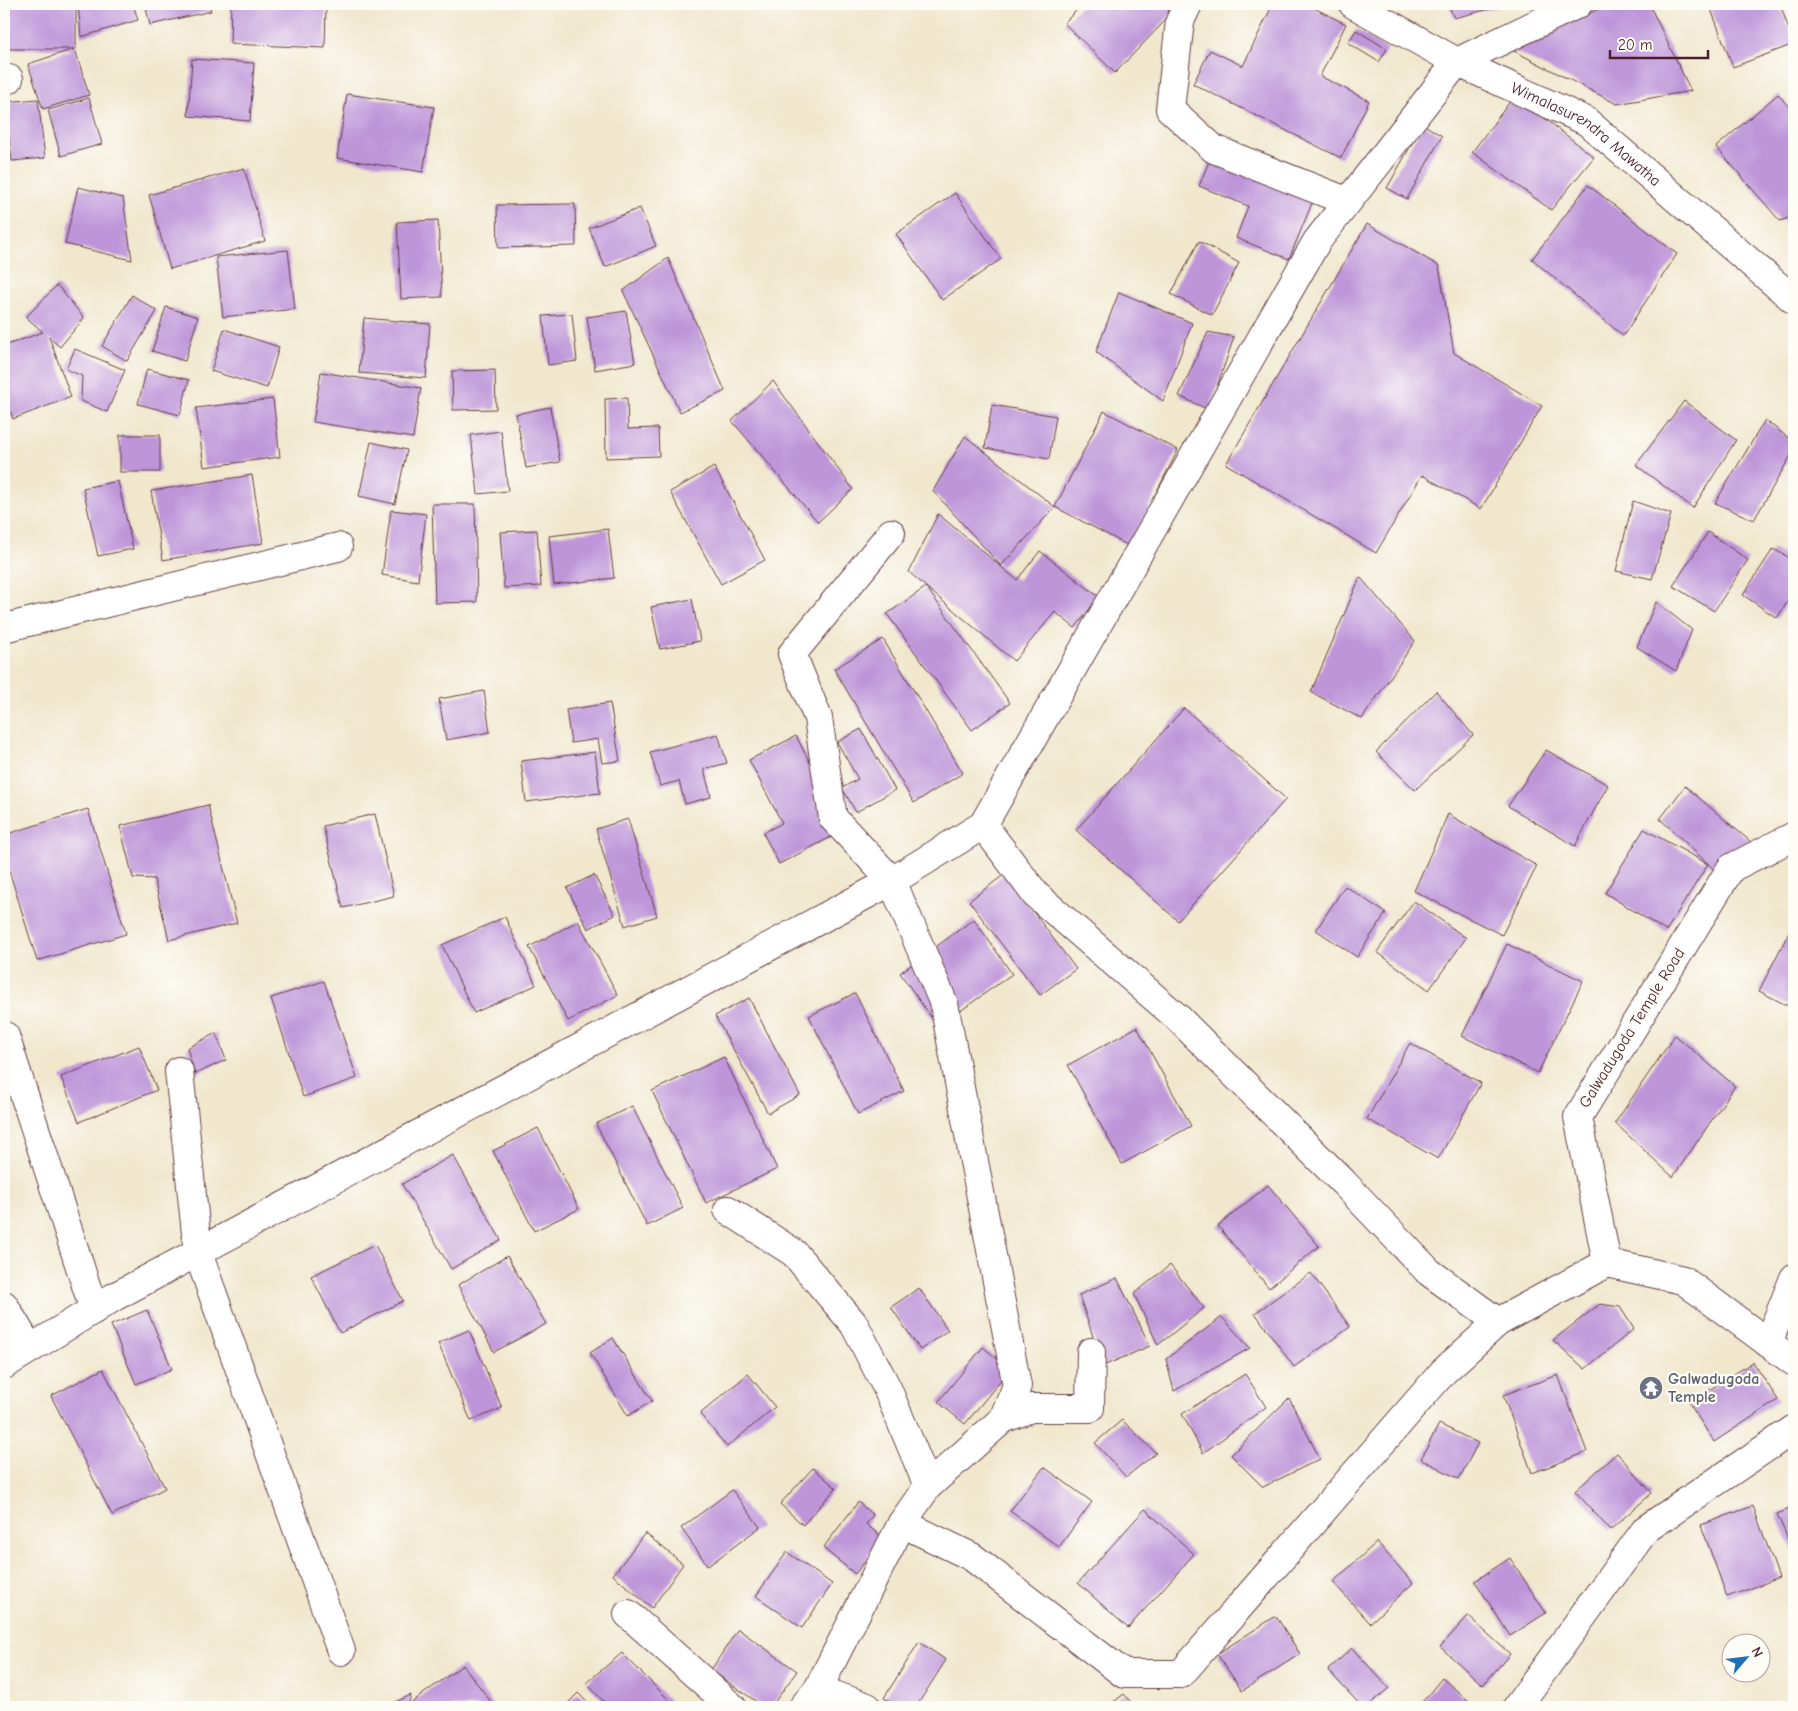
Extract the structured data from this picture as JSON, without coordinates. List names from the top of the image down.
{
  "streets": {
    "street": ["Wimalasurendra Mawatha", "Galwadugoda Temple Road"]
  },
  "places": {
    "temple": ["Galwadugoda Temple"]
  },
  "scale_bar": "20 m",
  "north": "top right"
}
